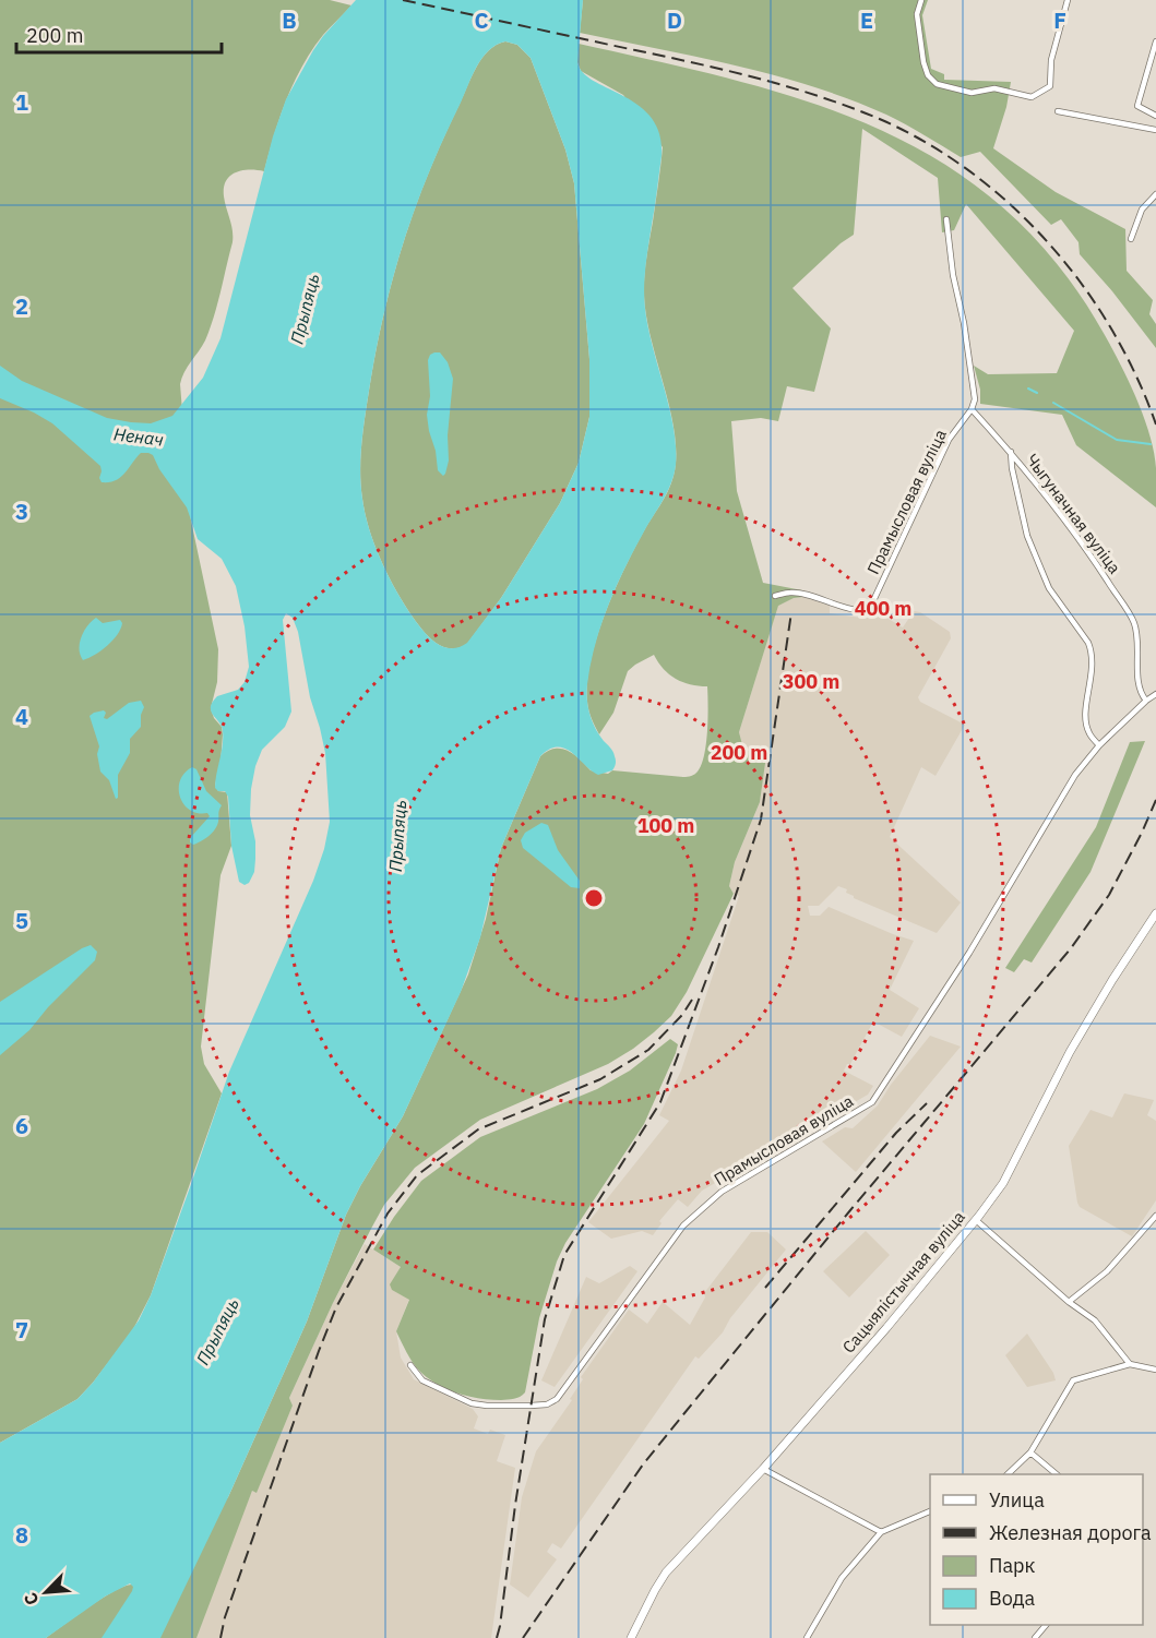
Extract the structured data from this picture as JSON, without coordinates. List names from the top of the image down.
{
  "streets": {
    "street": ["Прамысловая вуліца", "Чыгуначная вуліца", "Сацыялістычная вуліца"]
  },
  "crossings": [
    ["Прамысловая вуліца", "Чыгуначная вуліца"]
  ],
  "water": ["Прыпяць", "Ненач"],
  "legend": [
    "Улица",
    "Железная дорога",
    "Парк",
    "Вода"
  ],
  "scale_bar": "200 m",
  "north": "bottom left",
  "grid": {
    "columns": [
      "B",
      "C",
      "D",
      "E",
      "F"
    ],
    "rows": [
      "1",
      "2",
      "3",
      "4",
      "5",
      "6",
      "7",
      "8"
    ]
  },
  "rings": [
    "400 m",
    "300 m",
    "200 m",
    "100 m"
  ]
}
